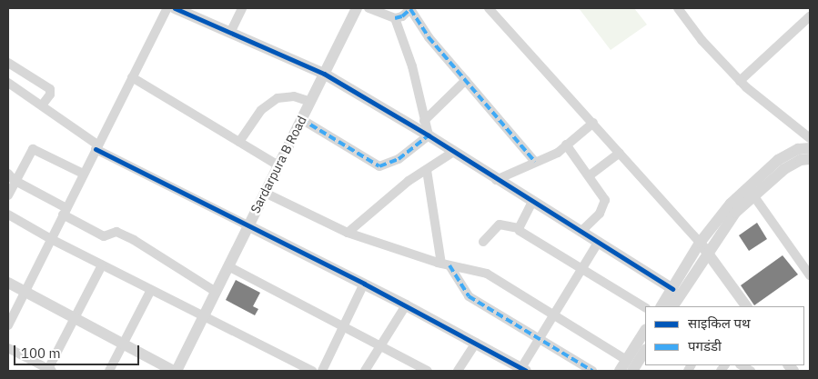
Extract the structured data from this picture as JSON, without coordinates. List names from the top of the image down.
{
  "streets": {
    "street": ["Sardarpura B Road"]
  },
  "legend": ["साइकिल पथ", "पगडंडी"],
  "scale_bar": "100 m"
}
